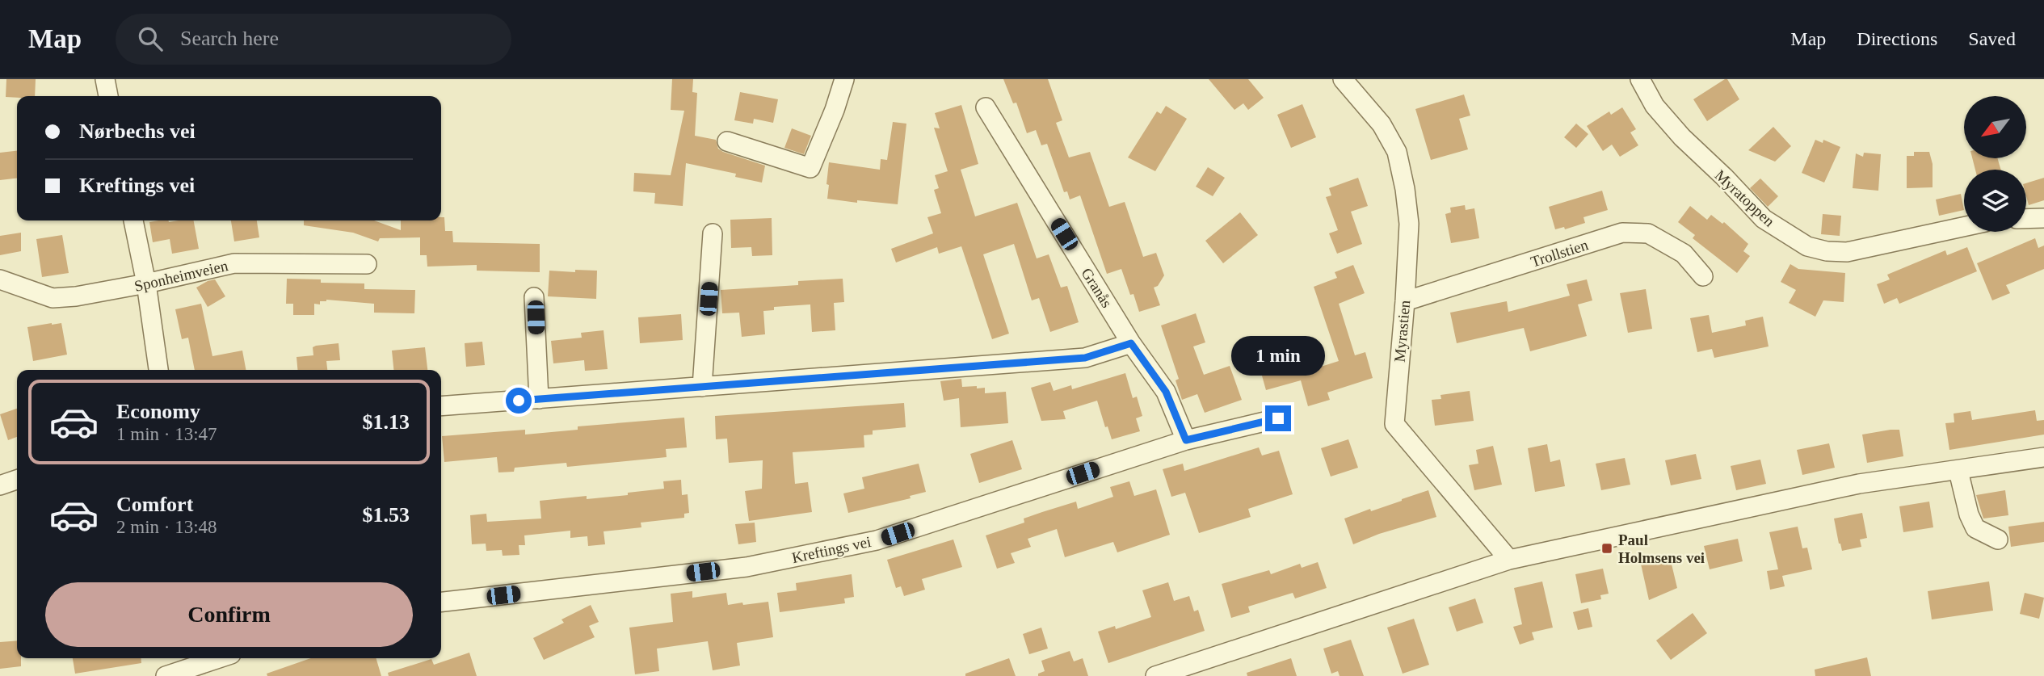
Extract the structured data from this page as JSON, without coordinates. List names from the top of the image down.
{
  "streets": {
    "street": [
      "Myratoppen",
      "Trollstien",
      "Sponheimveien",
      "Granås",
      "Myrastien",
      "Kreftings vei"
    ]
  },
  "crossings": [
    ["Trollstien", "Myrastien"],
    ["Granås", "Kreftings vei"]
  ],
  "places": {
    "transit": ["Paul Holmsens vei"]
  },
  "north": "bottom left",
  "page": {
    "header": "Map",
    "search": "Search here",
    "nav": ["Map", "Directions", "Saved"],
    "banner": ["Nørbechs vei", "Kreftings vei"],
    "bubble": "1 min",
    "list": [
      {
        "name": "Economy",
        "note": "1 min · 13:47",
        "value": "$1.13"
      },
      {
        "name": "Comfort",
        "note": "2 min · 13:48",
        "value": "$1.53"
      }
    ],
    "buttons": "Confirm"
  }
}
